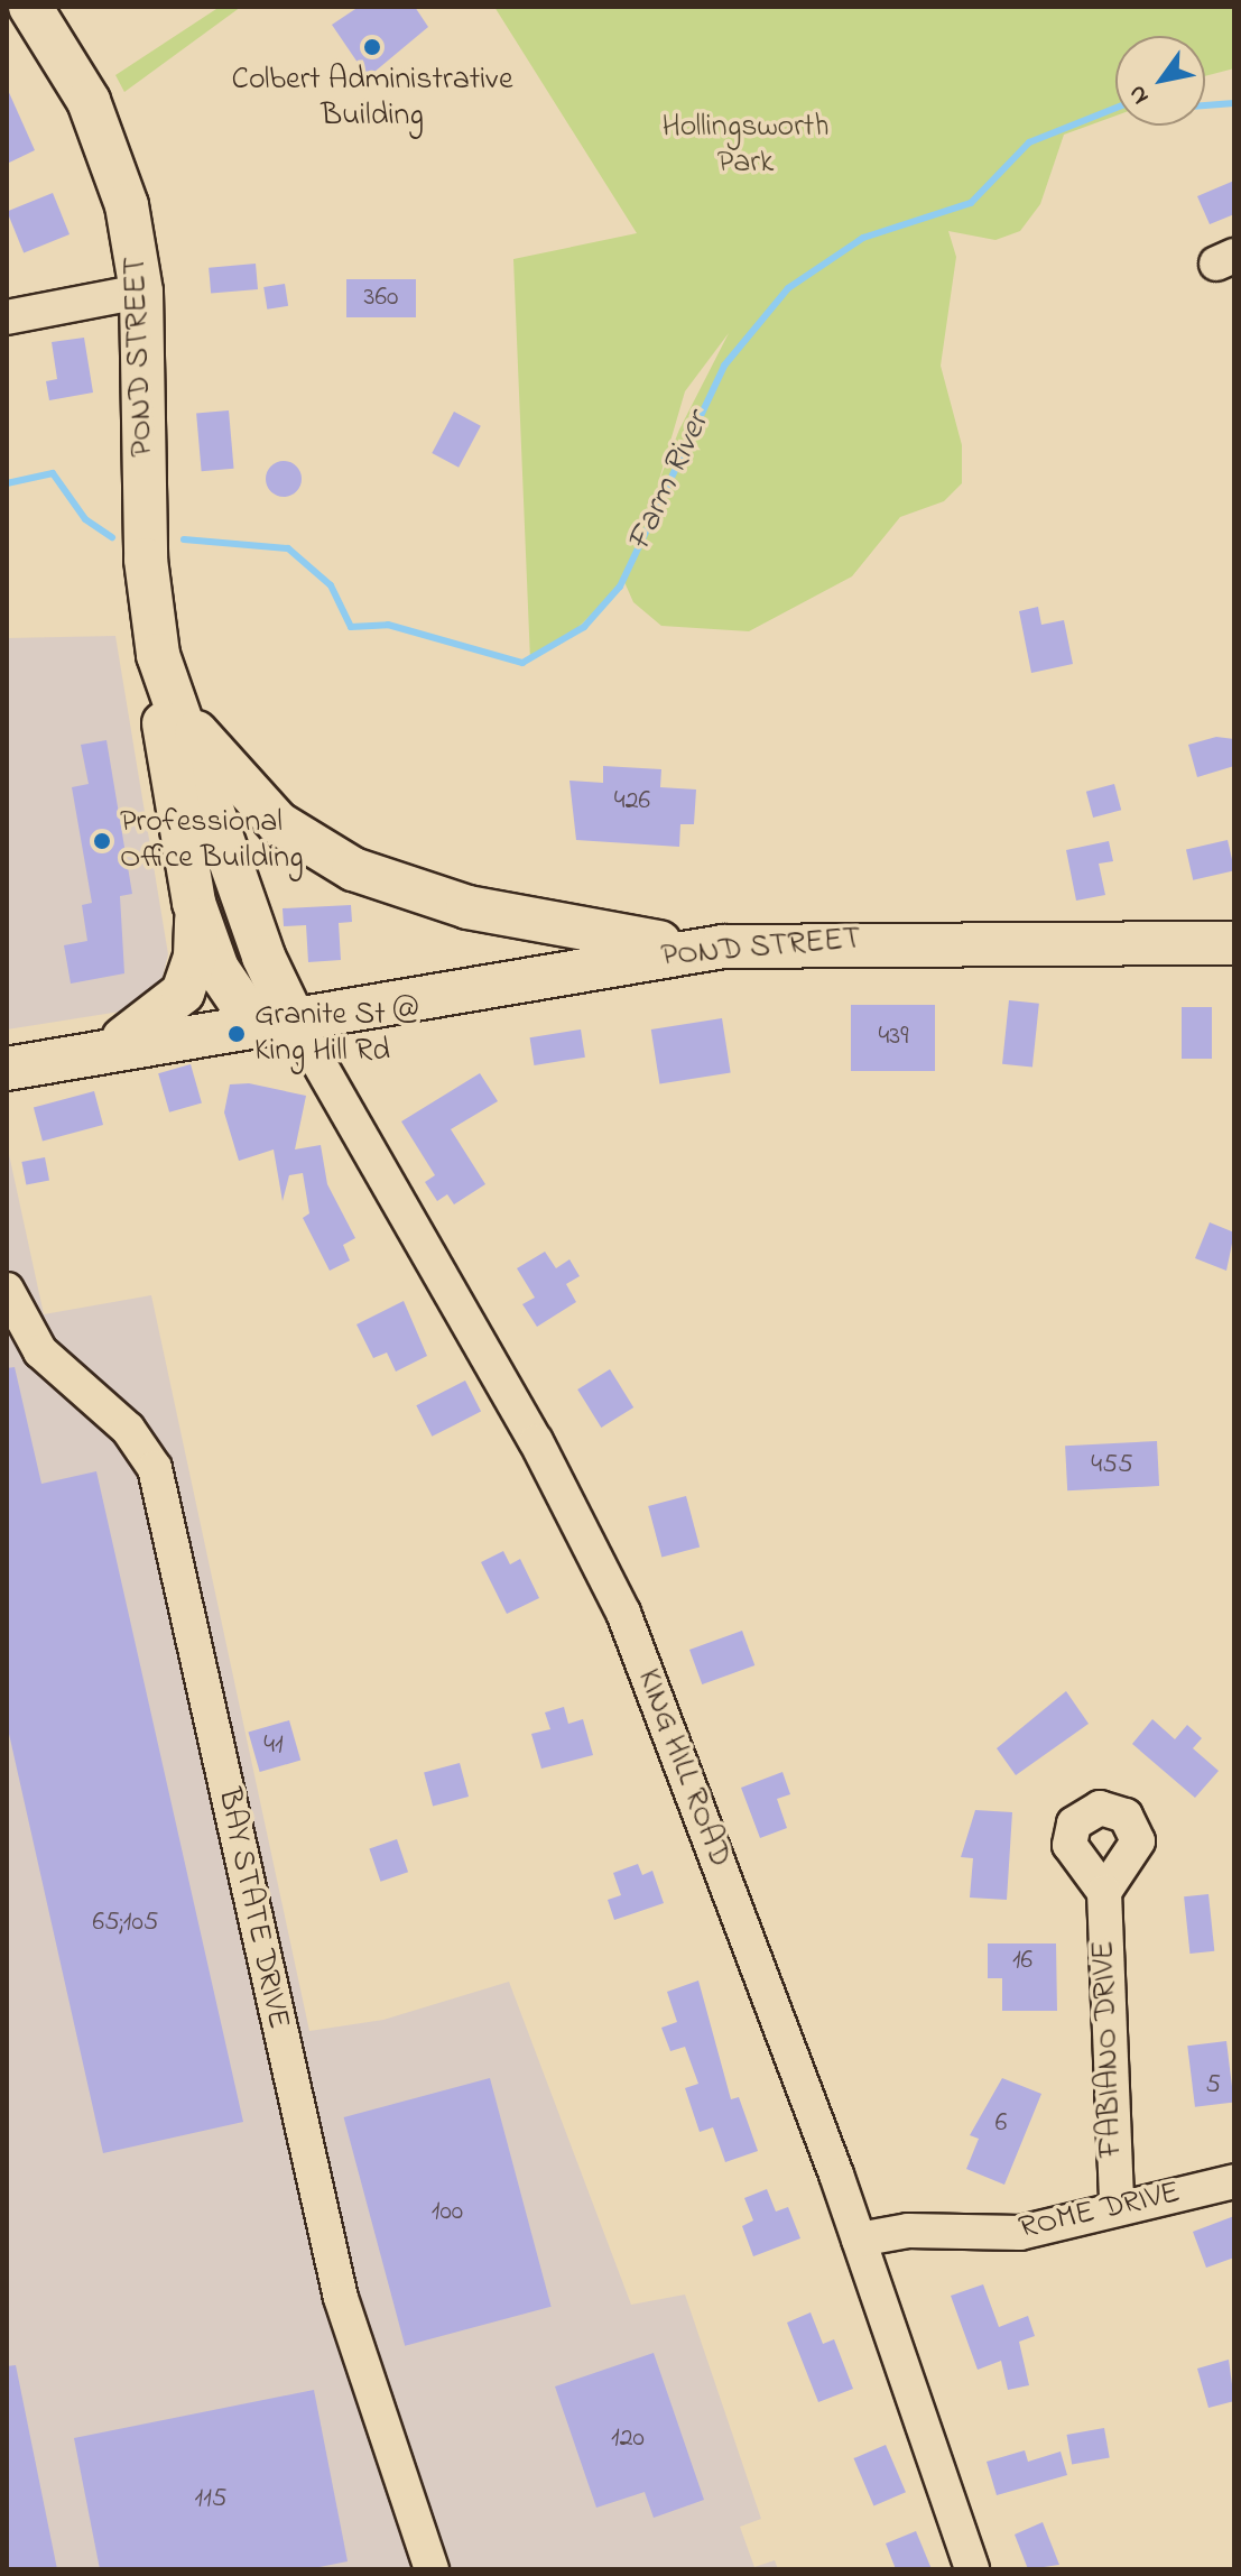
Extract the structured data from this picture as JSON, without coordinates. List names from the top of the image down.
{
  "streets": {
    "main road": ["POND STREET"],
    "street": [
      "KING HILL ROAD",
      "BAY STATE DRIVE",
      "FABIANO DRIVE",
      "ROME DRIVE"
    ]
  },
  "crossings": [
    ["POND STREET", "KING HILL ROAD"],
    ["KING HILL ROAD", "ROME DRIVE"],
    ["FABIANO DRIVE", "ROME DRIVE"]
  ],
  "water": ["Farm River"],
  "parks": ["Hollingsworth Park"],
  "places": ["Colbert Administrative Building", "Professional Office Building", "Granite St @ King Hill Rd"],
  "house_numbers": [
    "360",
    "426",
    "439",
    "455",
    "41",
    "65;105",
    "16",
    "5",
    "6",
    "100",
    "120",
    "115"
  ],
  "north": "bottom left"
}
